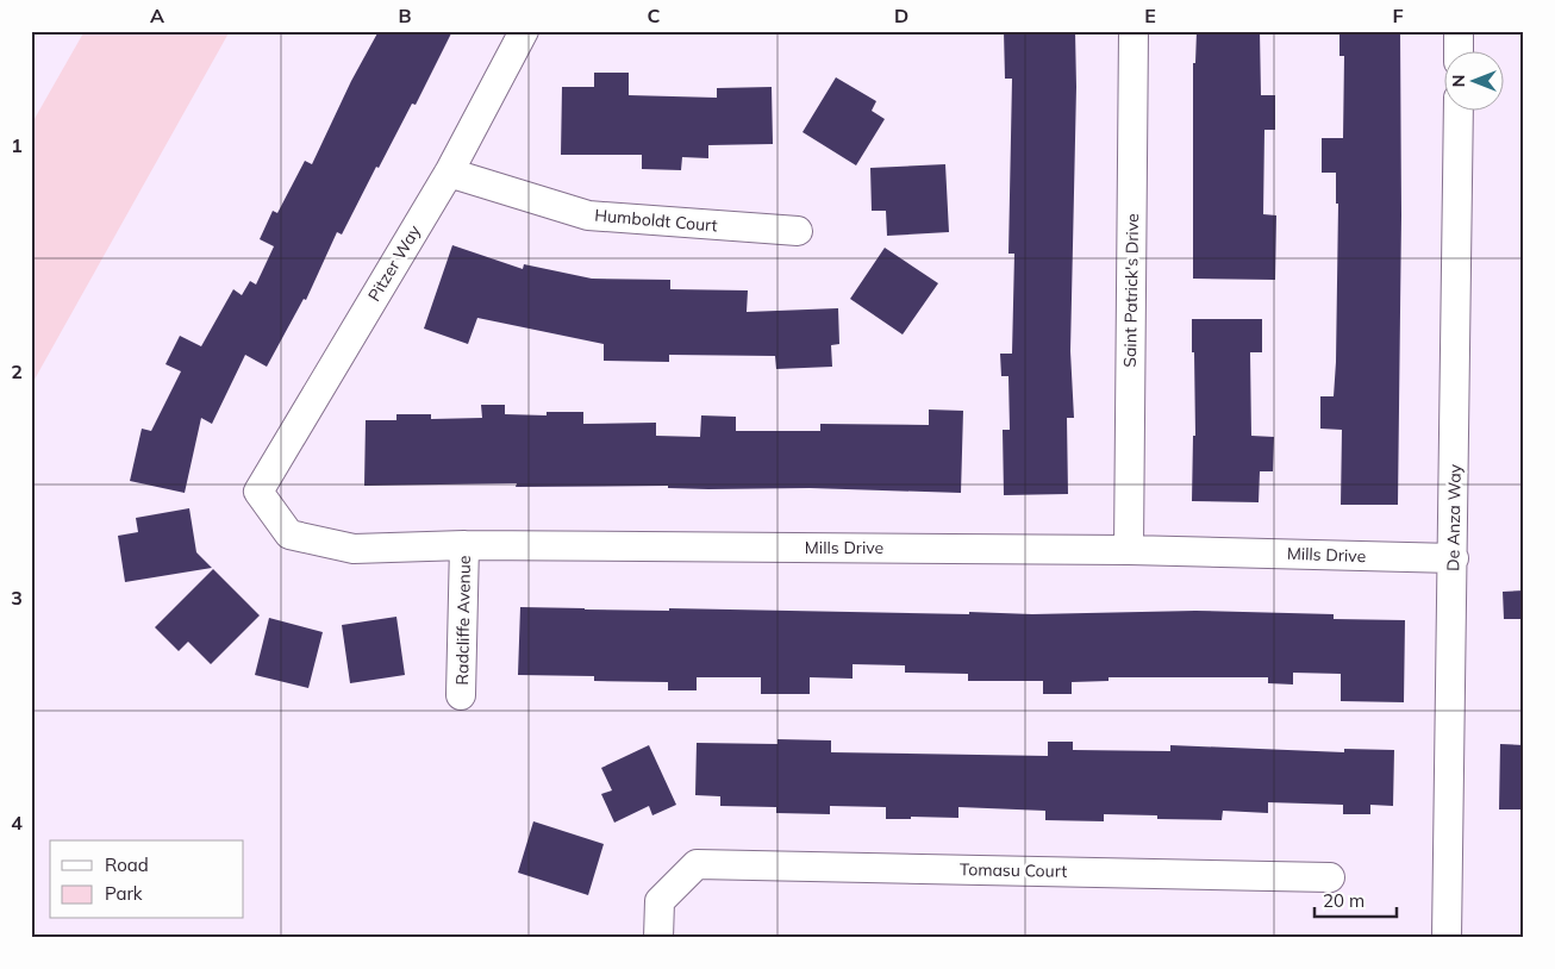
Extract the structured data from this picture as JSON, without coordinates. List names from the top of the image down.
{
  "streets": {
    "street": [
      "Humboldt Court",
      "Pitzer Way",
      "Saint Patrick's Drive",
      "De Anza Way",
      "Mills Drive",
      "Radcliffe Avenue",
      "Tomasu Court"
    ]
  },
  "crossings": [
    ["Humboldt Court", "Pitzer Way"],
    ["Pitzer Way", "Mills Drive"],
    ["Saint Patrick's Drive", "Mills Drive"],
    ["De Anza Way", "Mills Drive"],
    ["Mills Drive", "Radcliffe Avenue"]
  ],
  "legend": ["Road", "Park"],
  "scale_bar": "20 m",
  "north": "left",
  "grid": {
    "columns": [
      "A",
      "B",
      "C",
      "D",
      "E",
      "F"
    ],
    "rows": [
      "1",
      "2",
      "3",
      "4"
    ]
  }
}
